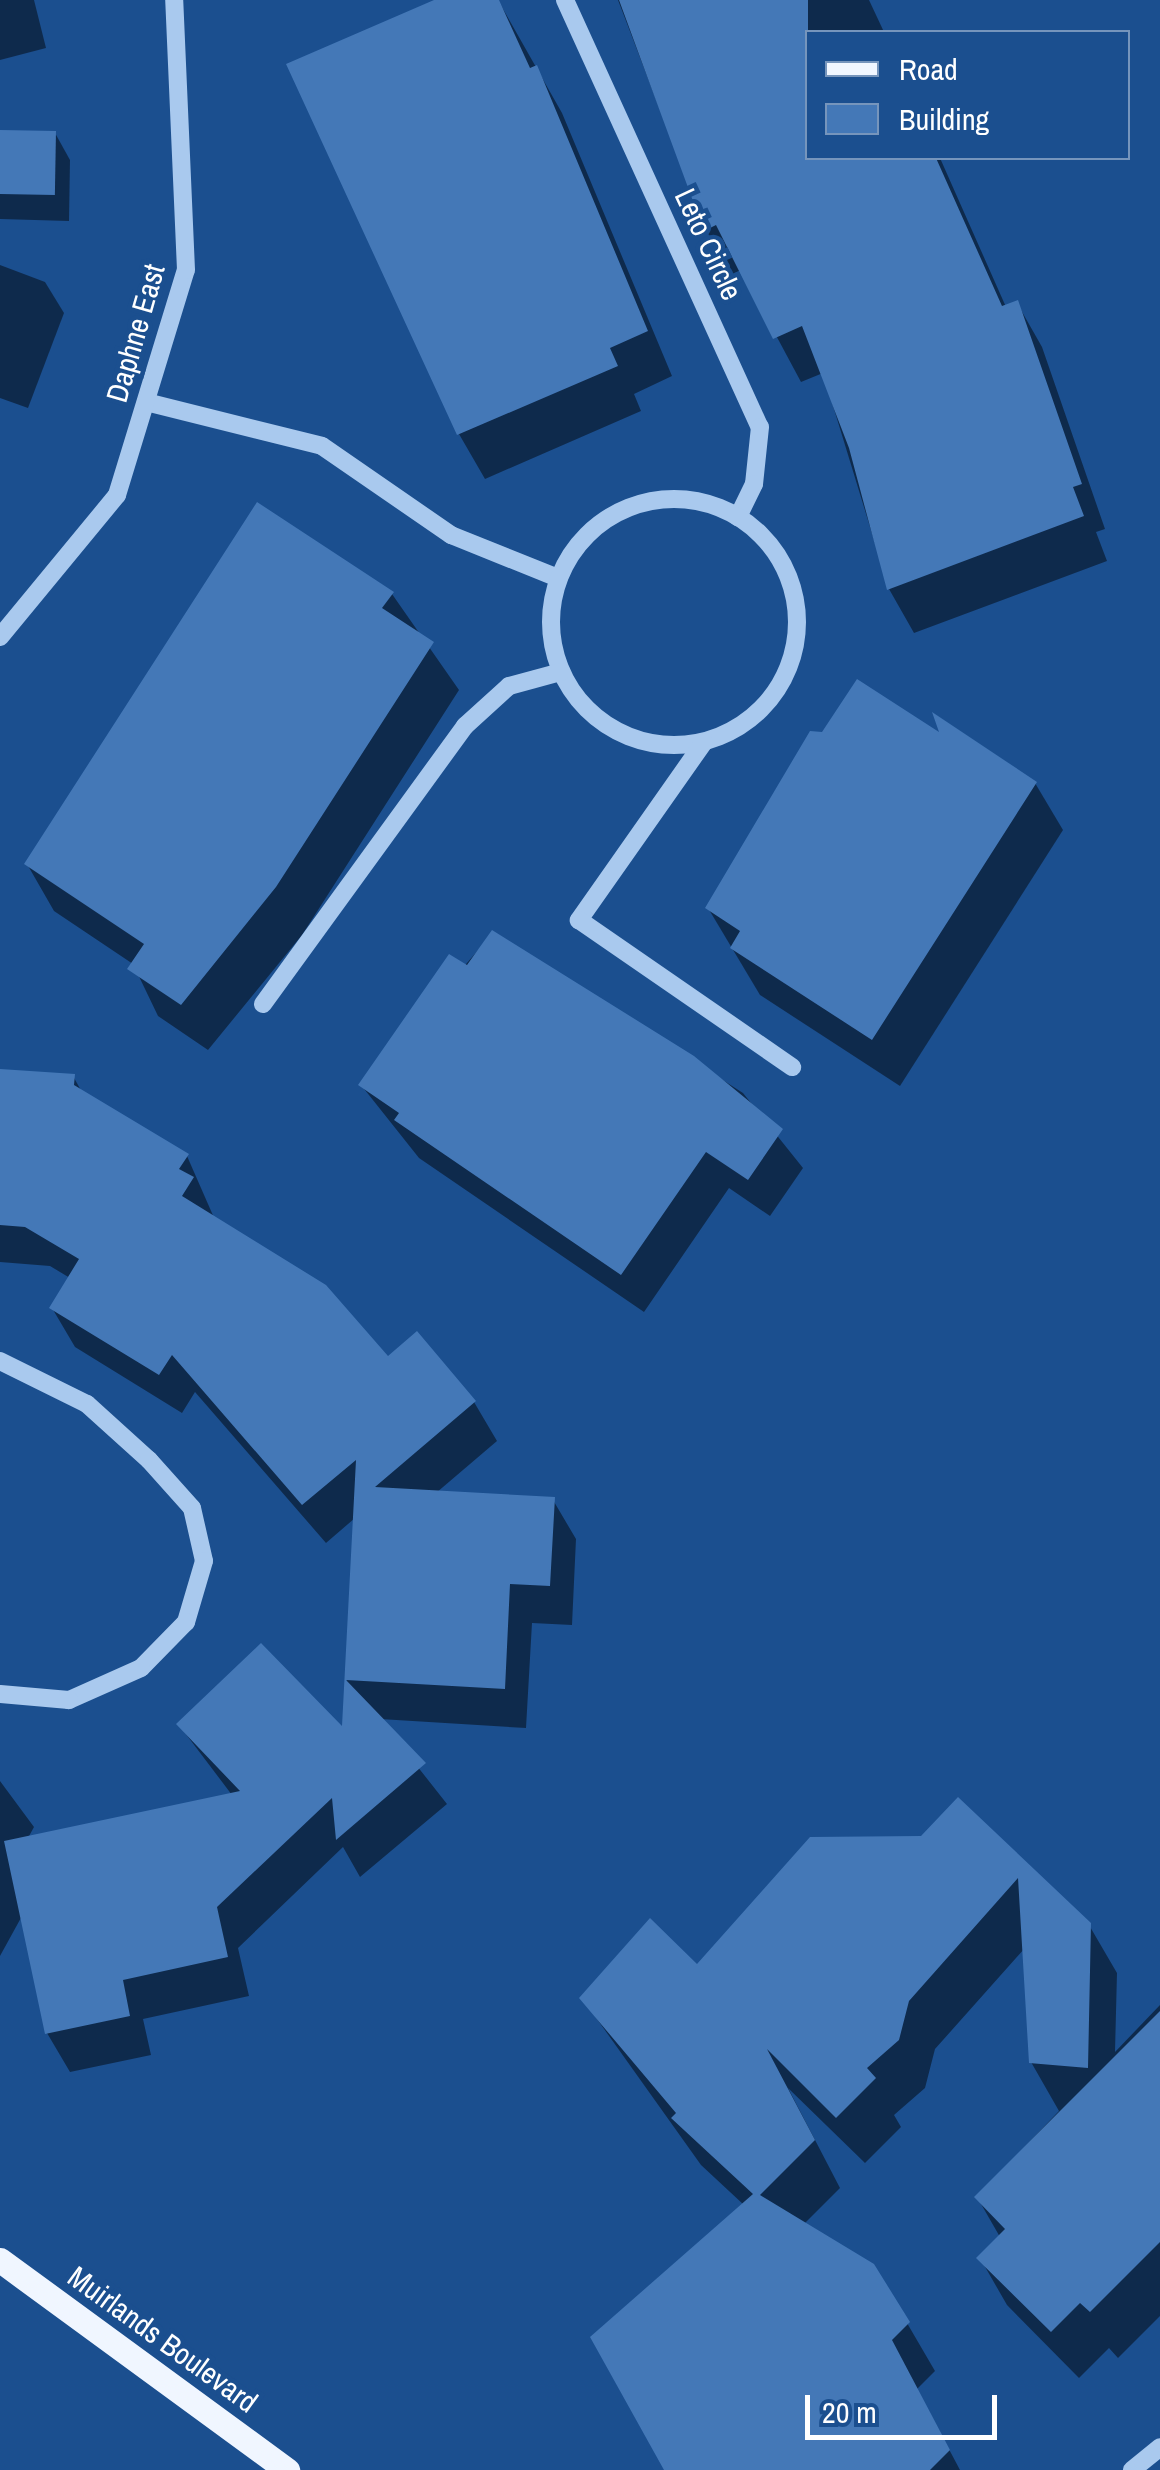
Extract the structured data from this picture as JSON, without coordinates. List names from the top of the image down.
{
  "streets": {
    "main road": ["Muirlands Boulevard"],
    "street": ["Leto Circle", "Daphne East"]
  },
  "legend": ["Road", "Building"],
  "scale_bar": "20 m"
}
